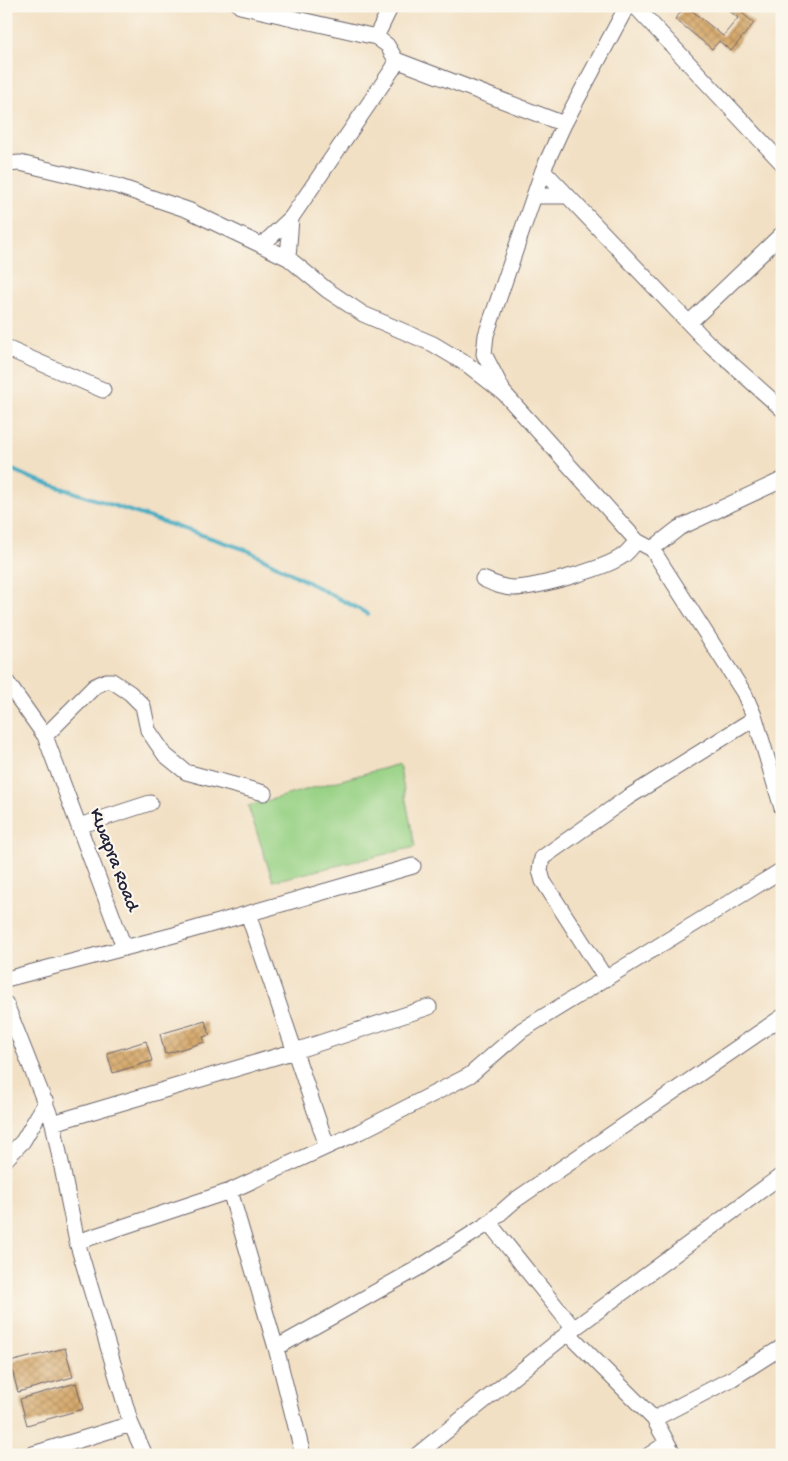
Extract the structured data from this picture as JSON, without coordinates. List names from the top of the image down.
{
  "streets": {
    "street": ["Kwapra Road"]
  }
}
